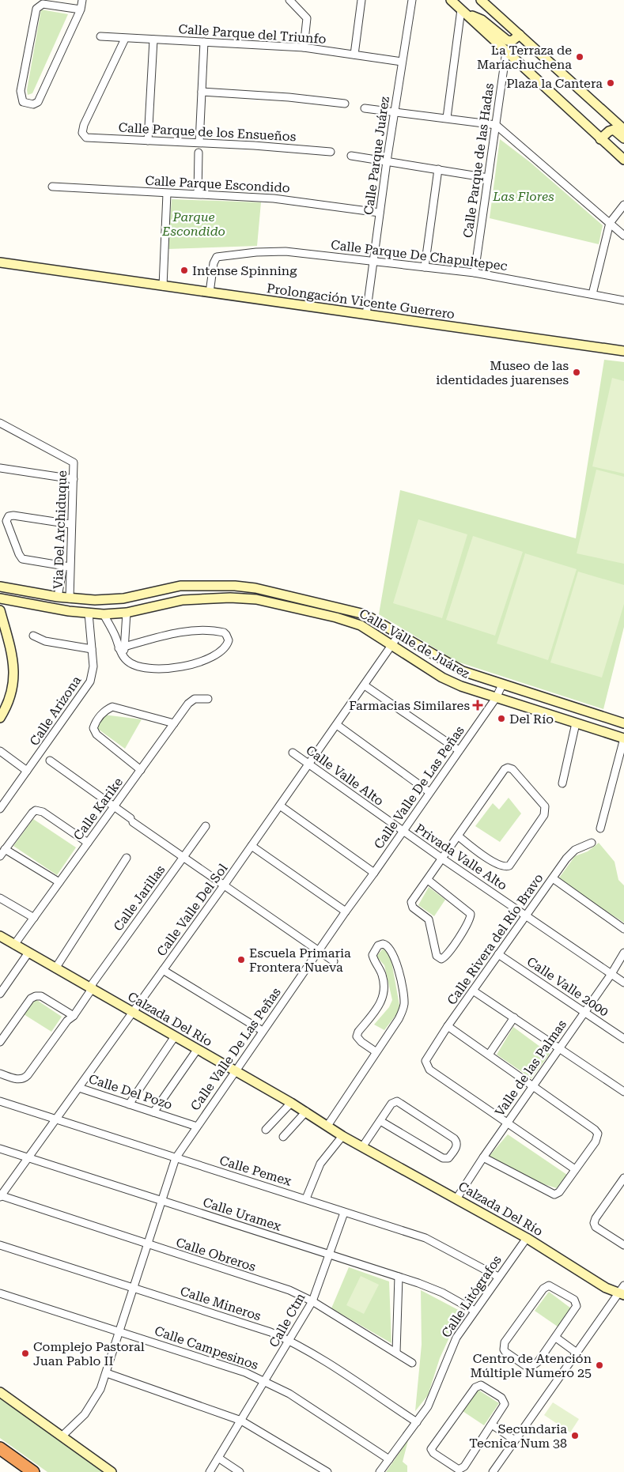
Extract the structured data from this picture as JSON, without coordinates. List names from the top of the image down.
{
  "streets": {
    "street": [
      "Calle Parque del Triunfo",
      "Calle Parque de los Ensueños",
      "Calle Parque Juárez",
      "Calle Parque de las Hadas",
      "Calle Parque Escondido",
      "Calle Parque De Chapultepec",
      "Prolongación Vicente Guerrero",
      "Via Del Archiduque",
      "Calle Valle de Juárez",
      "Calle Arizona",
      "Calle Valle Alto",
      "Calle Valle De Las Peñas",
      "Calle Karike",
      "Privada Valle Alto",
      "Calle Jarillas",
      "Calle Valle Del Sol",
      "Calle Rivera del Río Bravo",
      "Calle Valle 2000",
      "Calzada Del Río",
      "Valle de las Palmas",
      "Calle Del Pozo",
      "Calle Pemex",
      "Calle Uramex",
      "Calle Obreros",
      "Calle Litógrafos",
      "Calle Mineros",
      "Calle Ctm",
      "Calle Campesinos"
    ]
  },
  "crossings": [
    ["Calle Parque del Triunfo", "Calle Parque de los Ensueños"],
    ["Calle Parque del Triunfo", "Calle Parque Juárez"],
    ["Calle Parque Juárez", "Calle Parque Escondido"],
    ["Calle Parque Juárez", "Calle Parque De Chapultepec"],
    ["Calle Parque Juárez", "Prolongación Vicente Guerrero"],
    ["Calle Parque de las Hadas", "Calle Parque De Chapultepec"],
    ["Calle Parque De Chapultepec", "Prolongación Vicente Guerrero"],
    ["Via Del Archiduque", "Calle Valle de Juárez"],
    ["Calle Valle de Juárez", "Calle Arizona"],
    ["Calle Valle de Juárez", "Calle Valle De Las Peñas"],
    ["Calle Valle de Juárez", "Calle Valle Del Sol"],
    ["Calle Valle Alto", "Calle Valle De Las Peñas"],
    ["Calle Valle Alto", "Privada Valle Alto"],
    ["Calle Valle Alto", "Calle Valle Del Sol"],
    ["Calle Valle De Las Peñas", "Privada Valle Alto"],
    ["Calle Valle De Las Peñas", "Calzada Del Río"],
    ["Calle Valle De Las Peñas", "Calle Del Pozo"],
    ["Calle Valle De Las Peñas", "Calle Pemex"],
    ["Calle Valle De Las Peñas", "Calle Uramex"],
    ["Calle Valle De Las Peñas", "Calle Obreros"],
    ["Calle Valle De Las Peñas", "Calle Mineros"],
    ["Calle Valle De Las Peñas", "Calle Campesinos"],
    ["Calle Karike", "Calzada Del Río"],
    ["Privada Valle Alto", "Calle Rivera del Río Bravo"],
    ["Calle Jarillas", "Calzada Del Río"],
    ["Calle Valle Del Sol", "Calzada Del Río"],
    ["Calle Valle Del Sol", "Calle Del Pozo"],
    ["Calle Valle Del Sol", "Calle Pemex"],
    ["Calle Valle Del Sol", "Calle Uramex"],
    ["Calle Valle Del Sol", "Calle Obreros"],
    ["Calle Rivera del Río Bravo", "Calle Valle 2000"],
    ["Calle Rivera del Río Bravo", "Valle de las Palmas"],
    ["Calle Valle 2000", "Valle de las Palmas"],
    ["Calzada Del Río", "Valle de las Palmas"],
    ["Calzada Del Río", "Calle Litógrafos"],
    ["Calle Pemex", "Calle Litógrafos"],
    ["Calle Pemex", "Calle Ctm"],
    ["Calle Uramex", "Calle Litógrafos"],
    ["Calle Uramex", "Calle Ctm"],
    ["Calle Obreros", "Calle Ctm"],
    ["Calle Litógrafos", "Calle Mineros"],
    ["Calle Litógrafos", "Calle Campesinos"],
    ["Calle Mineros", "Calle Ctm"],
    ["Calle Ctm", "Calle Campesinos"]
  ],
  "parks": ["Las Flores", "Parque Escondido"],
  "places": {
    "other": [
      "La Terraza de Maríachuchena",
      "Plaza la Cantera",
      "Intense Spinning",
      "Museo de las identidades juarenses",
      "Del Río",
      "Escuela Primaria Frontera Nueva",
      "Complejo Pastoral Juan Pablo II",
      "Centro de Atención Múltiple Numero 25",
      "Secundaria Tecnica Num 38"
    ],
    "health": ["Farmacias Similares"]
  }
}
